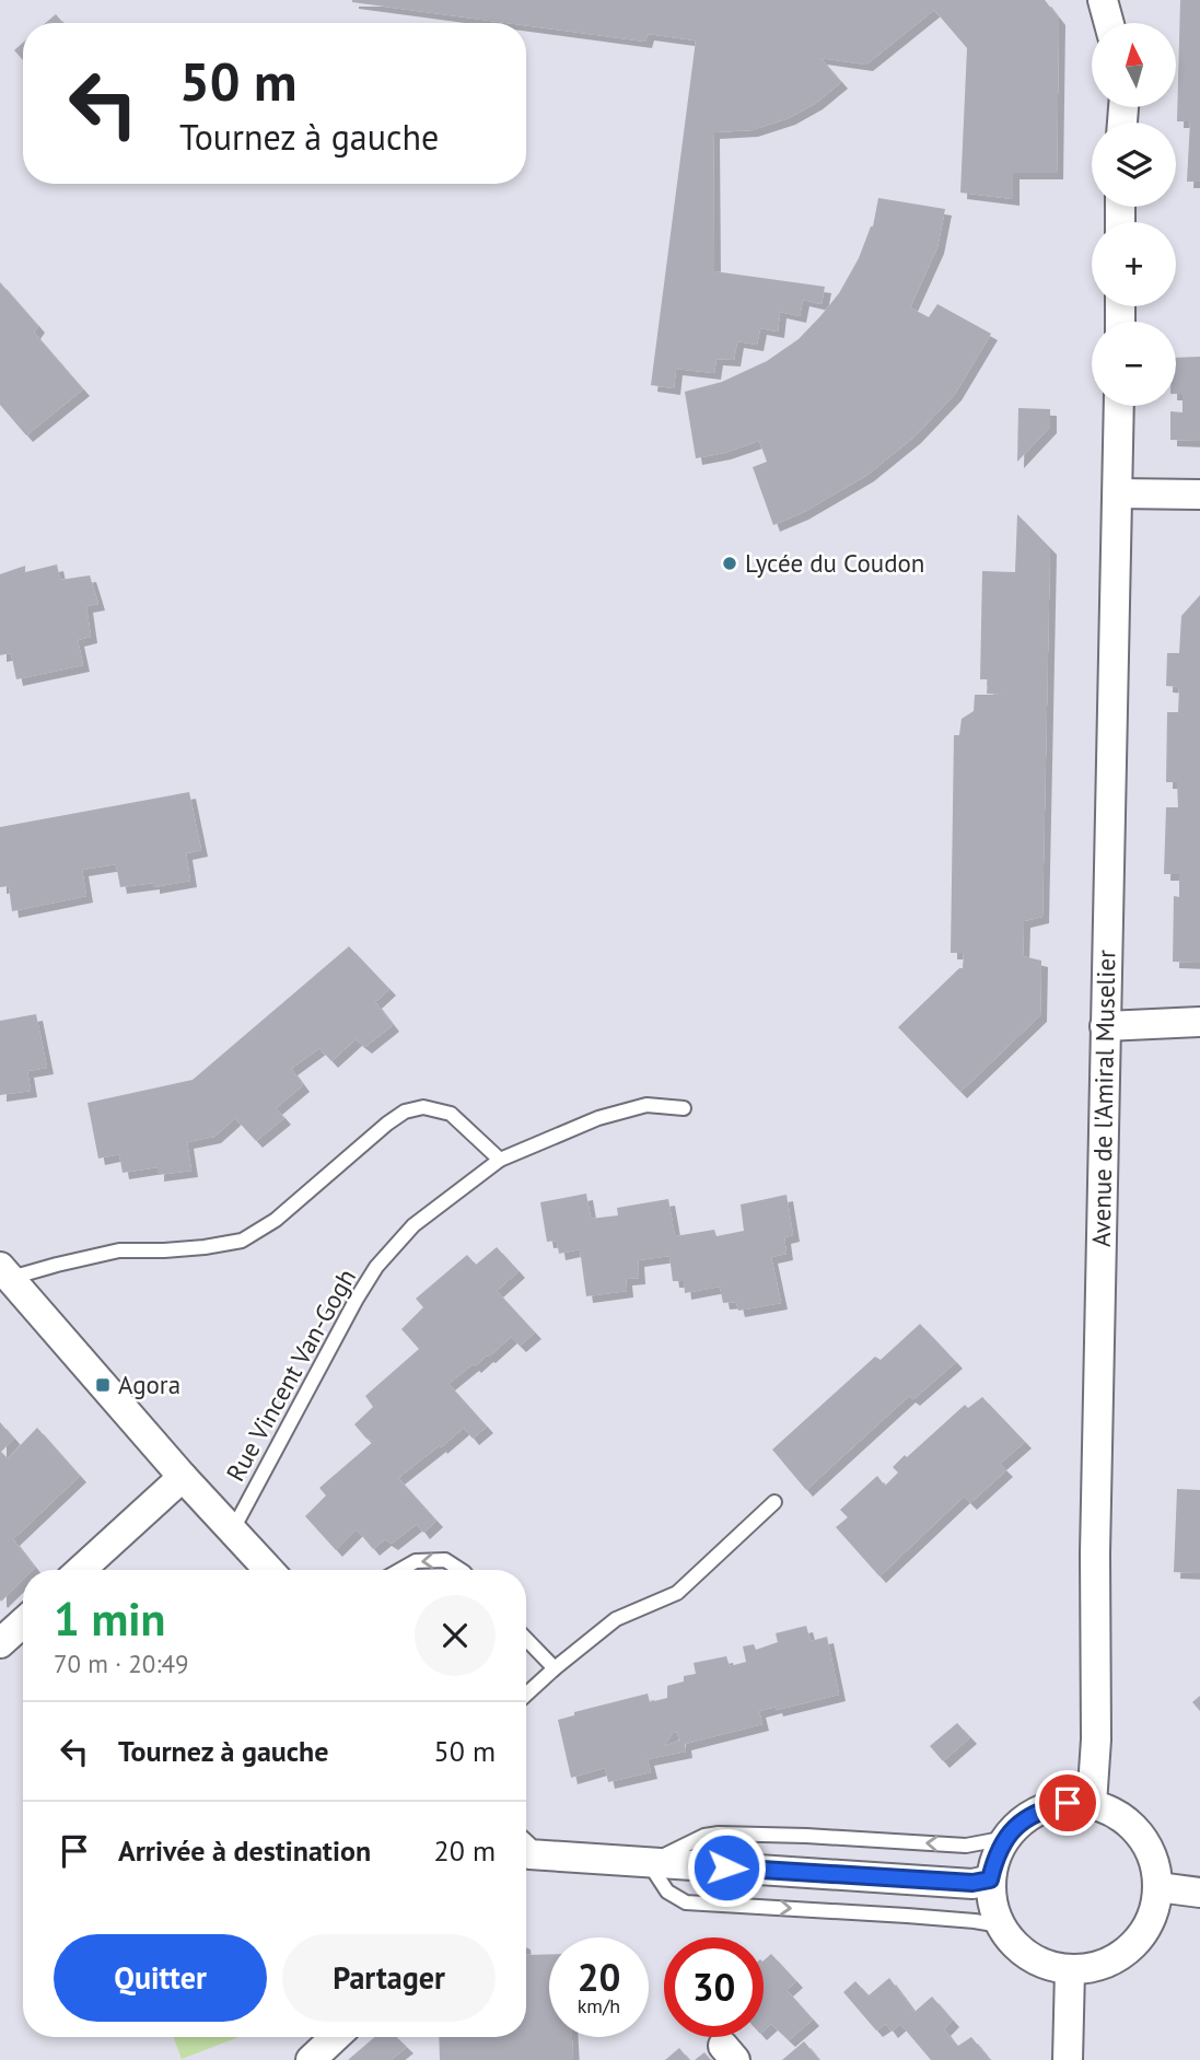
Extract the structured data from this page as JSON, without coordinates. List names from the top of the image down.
{
  "streets": {
    "street": ["Avenue de l'Amiral Muselier"],
    "lane": ["Rue Vincent Van-Gogh"]
  },
  "places": {
    "other": ["Lycée du Coudon"],
    "transit": ["Agora"]
  },
  "north": "top",
  "page": {
    "map_buttons": ["+", "−"],
    "turn": ["50 m", "Tournez à gauche"],
    "heading": ["1 min", "70 m · 20:49"],
    "list": [
      {
        "name": "Tournez à gauche",
        "value": "50 m"
      },
      {
        "name": "Arrivée à destination",
        "value": "20 m"
      }
    ],
    "buttons": ["Quitter", "Partager"],
    "speed": "20 km/h",
    "limit": "30"
  }
}
